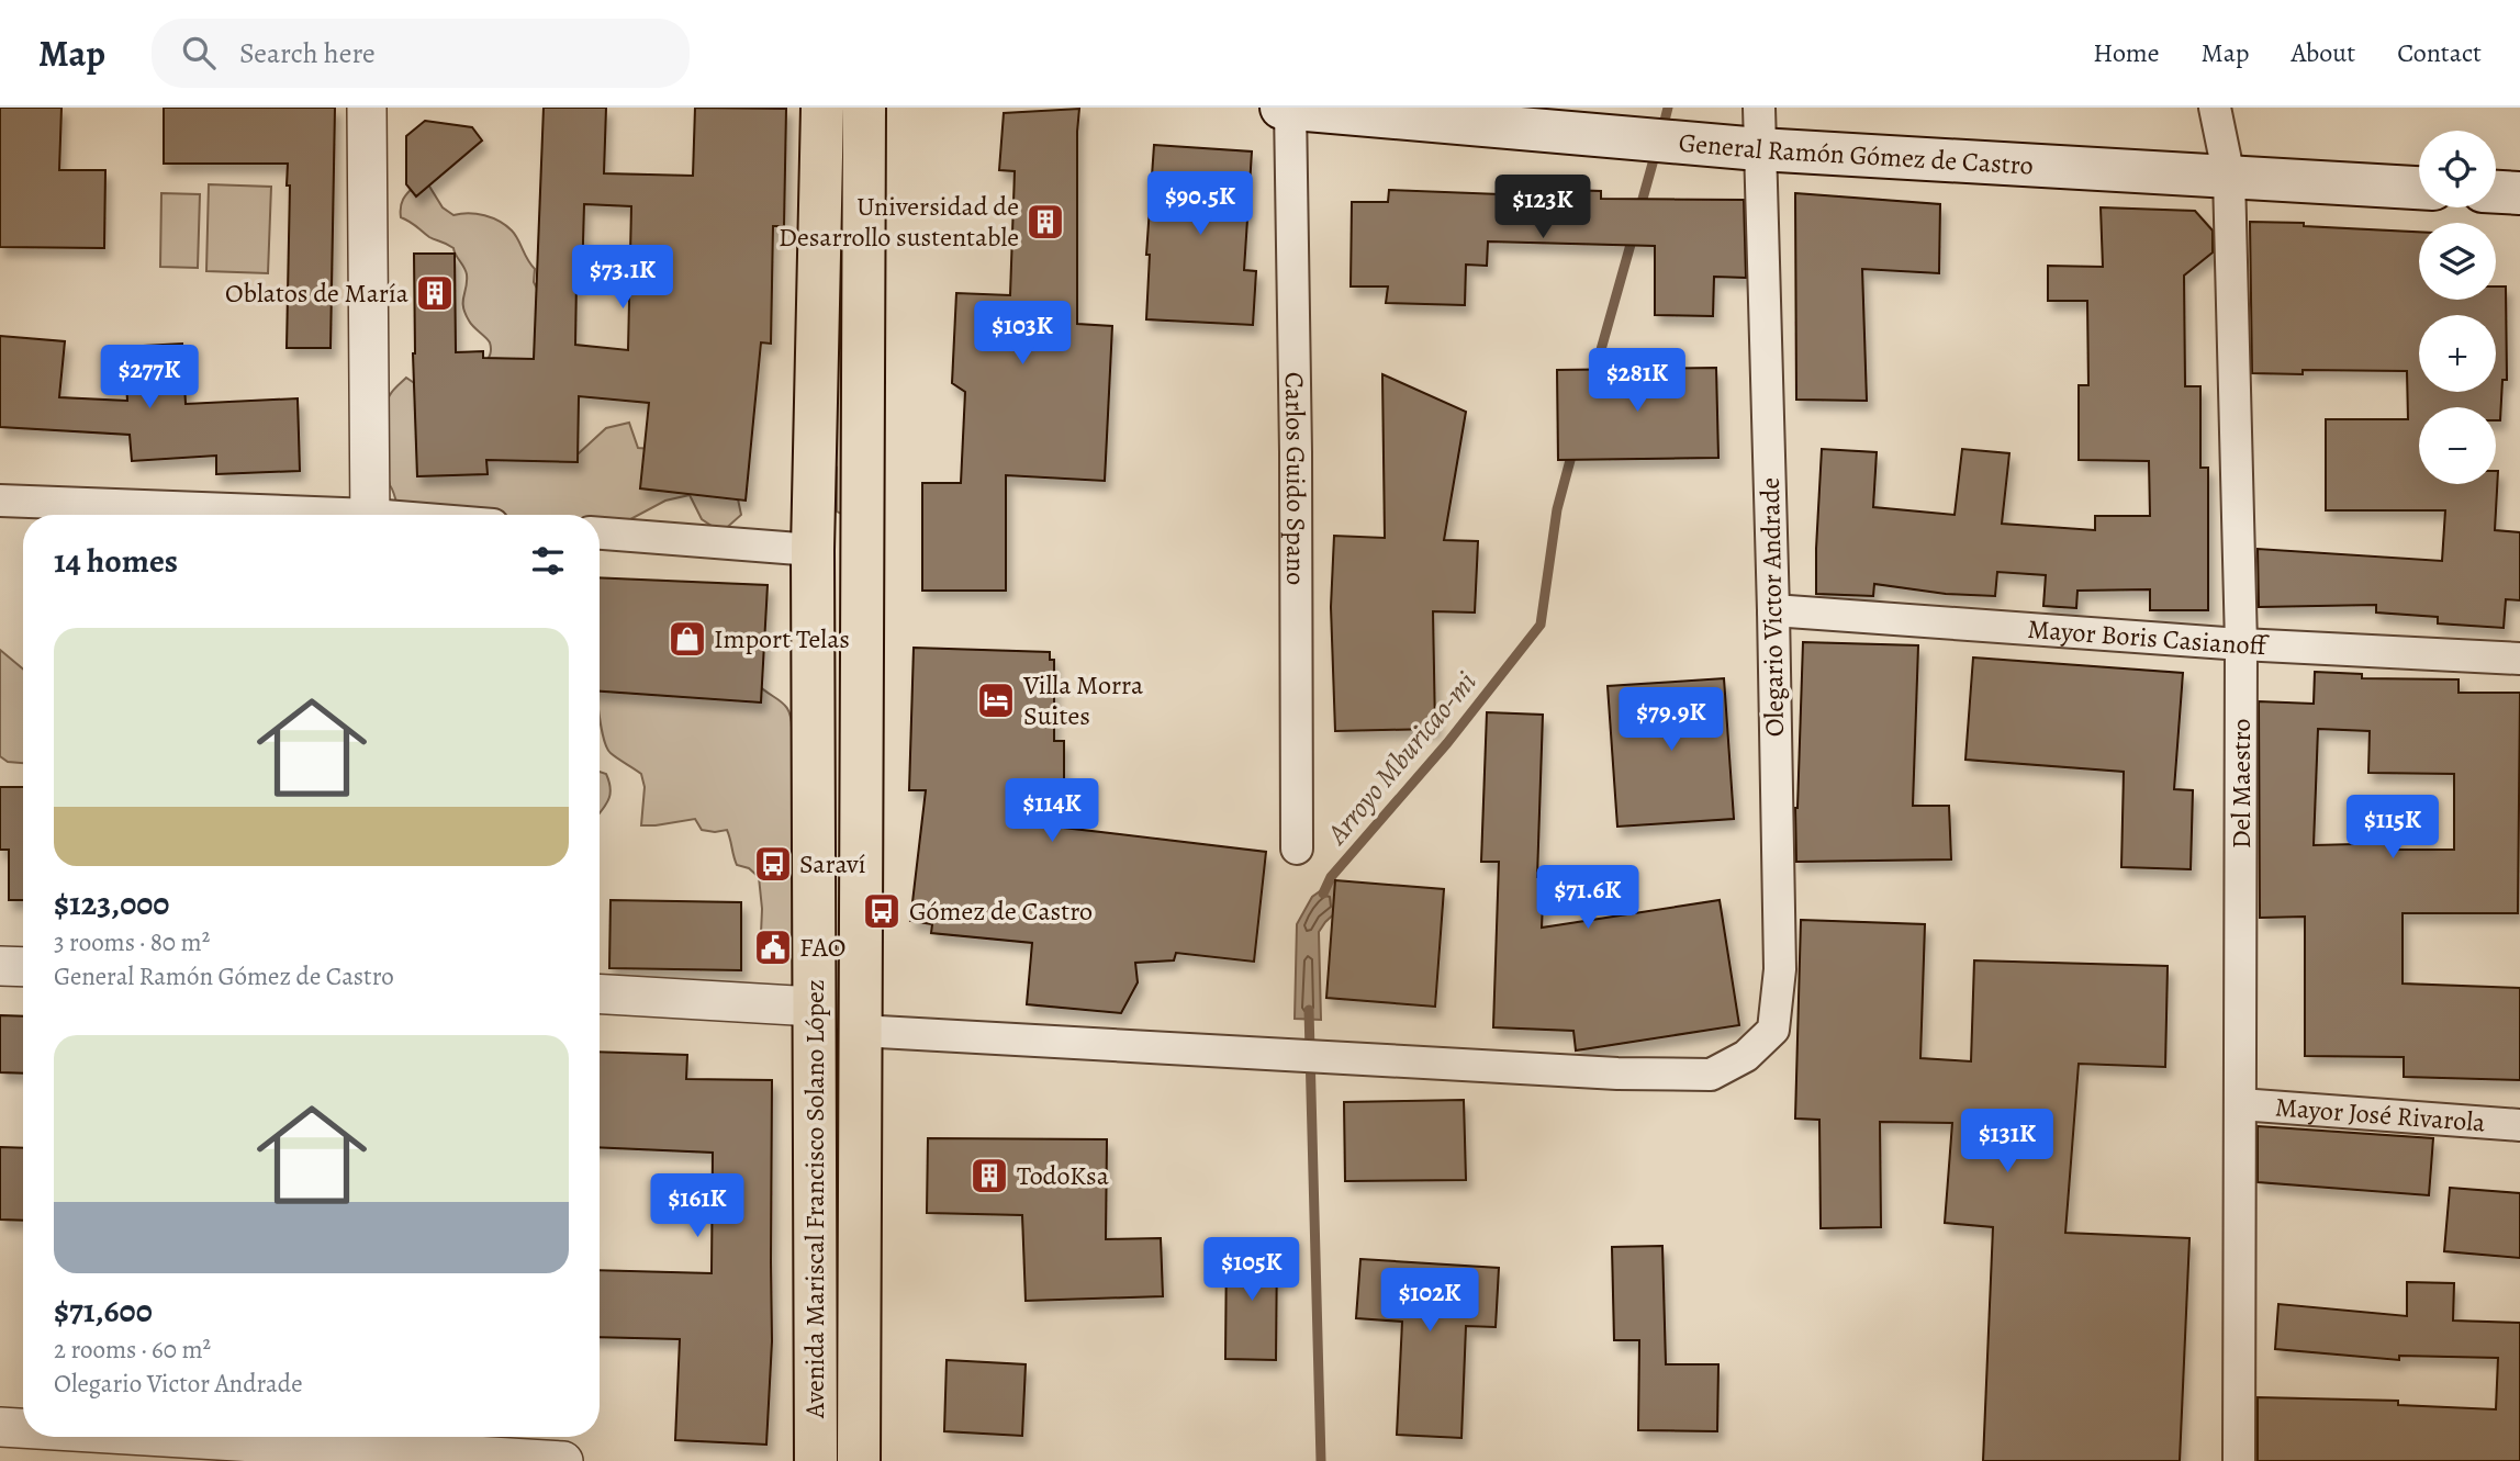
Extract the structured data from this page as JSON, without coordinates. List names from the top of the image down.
{
  "streets": {
    "highway": ["Avenida Mariscal Francisco Solano López"],
    "main road": ["General Ramón Gómez de Castro"],
    "street": [
      "Carlos Guido Spano",
      "Olegario Victor Andrade",
      "Mayor Boris Casianoff",
      "Del Maestro",
      "Mayor José Rivarola"
    ]
  },
  "crossings": [
    ["General Ramón Gómez de Castro", "Carlos Guido Spano"],
    ["General Ramón Gómez de Castro", "Olegario Victor Andrade"],
    ["General Ramón Gómez de Castro", "Del Maestro"],
    ["Olegario Victor Andrade", "Mayor Boris Casianoff"],
    ["Olegario Victor Andrade", "Avenida Mariscal Francisco Solano López"],
    ["Mayor Boris Casianoff", "Del Maestro"],
    ["Del Maestro", "Mayor José Rivarola"]
  ],
  "water": ["Arroyo Mburicao-mi"],
  "places": {
    "building": ["Universidad de Desarrollo sustentable", "Oblatos de María", "TodoKsa"],
    "shop": ["Import Telas"],
    "hotel": ["Villa Morra Suites"],
    "bus stop": ["Saraví", "Gómez de Castro"],
    "public building": ["FAO"]
  },
  "page": {
    "header": "Map",
    "search": "Search here",
    "nav": [
      "Home",
      "Map",
      "About",
      "Contact"
    ],
    "map_buttons": ["+", "−"],
    "price": [
      "$90.5K",
      "$123K",
      "$73.1K",
      "$103K",
      "$277K",
      "$281K",
      "$79.9K",
      "$114K",
      "$115K",
      "$71.6K",
      "$131K",
      "$161K",
      "$105K",
      "$102K"
    ],
    "heading": "14 homes",
    "list": [
      {
        "name": "$123,000",
        "note": "3 rooms · 80 m² · General Ramón Gómez de Castro"
      },
      {
        "name": "$71,600",
        "note": "2 rooms · 60 m² · Olegario Victor Andrade"
      }
    ]
  }
}
